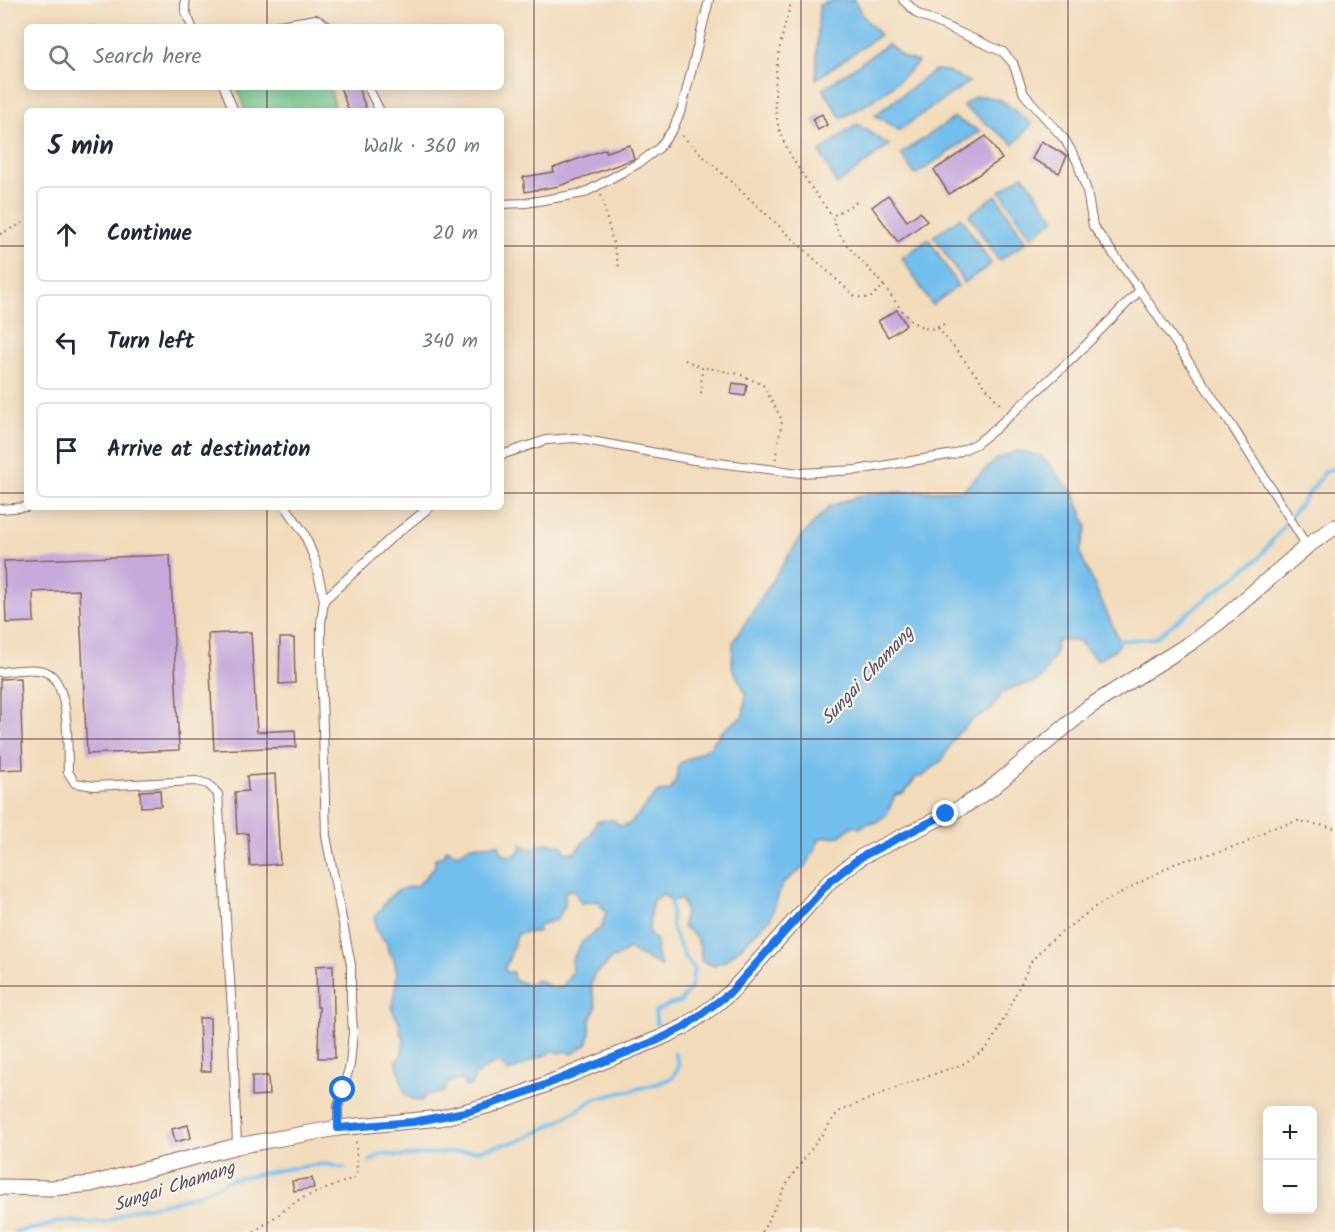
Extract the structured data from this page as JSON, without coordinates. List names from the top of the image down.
{
  "water": ["Sungai Chamang"],
  "page": {
    "search": "Search here",
    "heading": ["5 min", "Walk · 360 m"],
    "list": [
      ["Continue", "20 m"],
      ["Turn left", "340 m"],
      "Arrive at destination"
    ],
    "map_buttons": ["+", "−"]
  }
}
